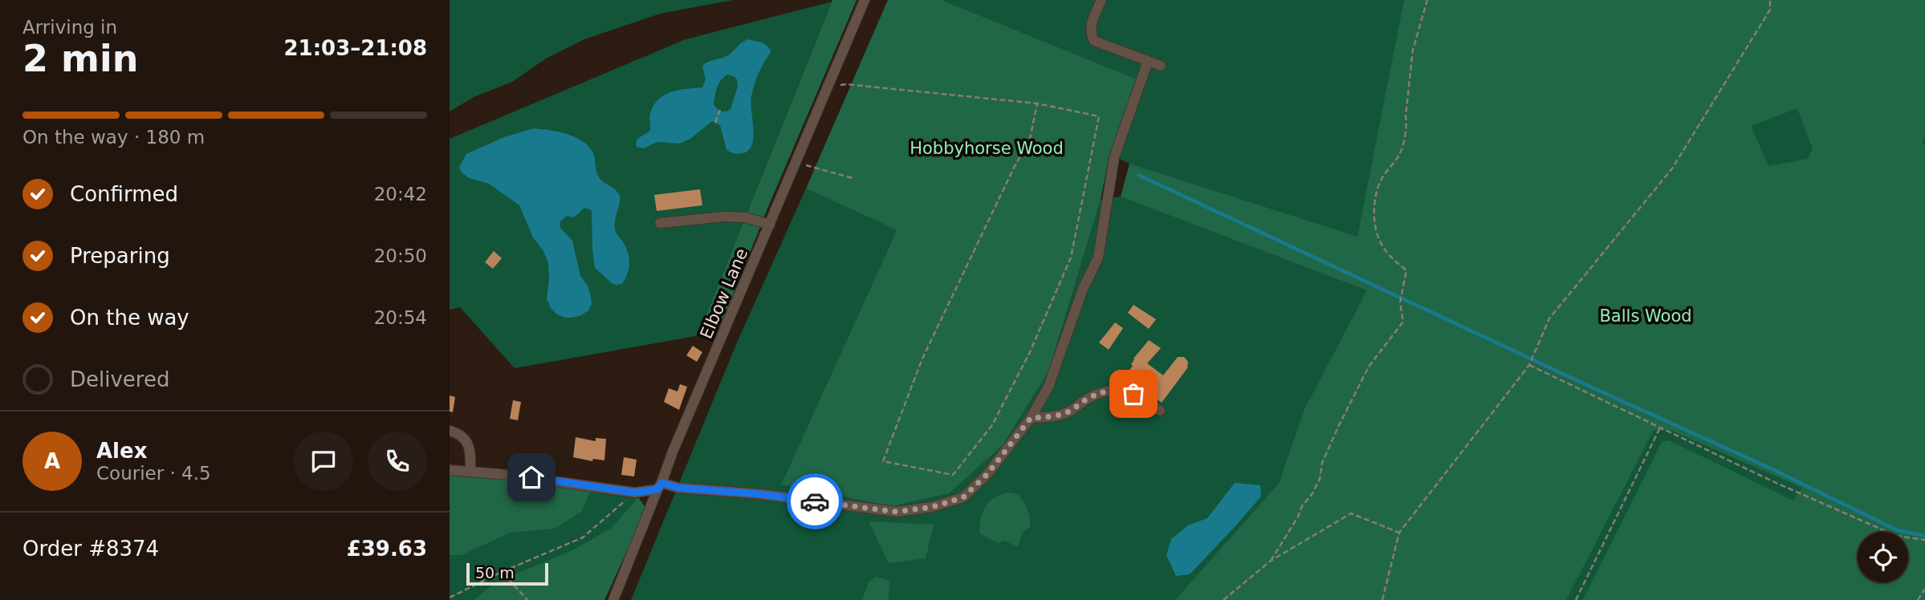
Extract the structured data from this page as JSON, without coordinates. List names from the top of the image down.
{
  "streets": {
    "lane": ["Elbow Lane"]
  },
  "parks": ["Hobbyhorse Wood", "Balls Wood"],
  "scale_bar": "50 m",
  "page": {
    "heading": ["2 min", "Arriving in", "21:03–21:08"],
    "panel": [
      "Alex",
      "Courier · 4.5",
      "Order #8374",
      "£39.63"
    ],
    "bar": "On the way · 180 m",
    "list": [
      ["Confirmed", "20:42"],
      ["Preparing", "20:50"],
      ["On the way", "20:54"],
      "Delivered"
    ],
    "round": "A",
    "scale": "50 m"
  }
}
